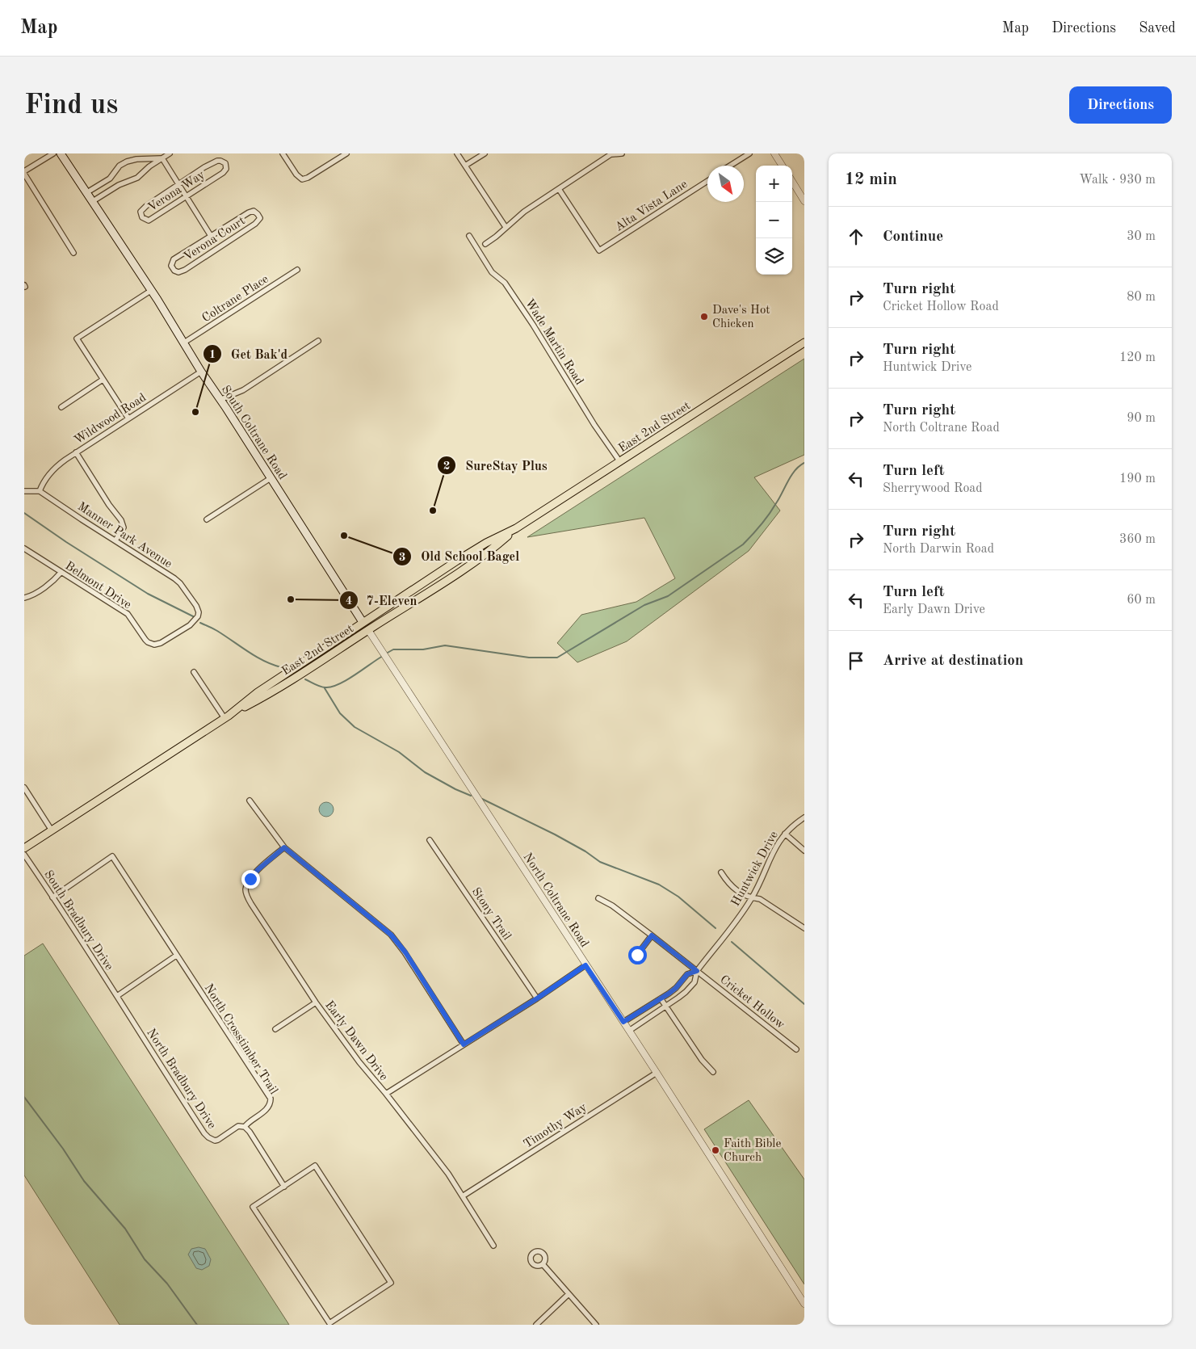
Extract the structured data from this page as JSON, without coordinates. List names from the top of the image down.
{
  "streets": {
    "main road": ["East 2nd Street", "South Coltrane Road"],
    "street": [
      "Verona Way",
      "Alta Vista Lane",
      "Verona Court",
      "Coltrane Place",
      "Wade Martin Road",
      "Wildwood Road",
      "Manner Park Avenue",
      "Belmont Drive",
      "Huntwick Drive",
      "North Coltrane Road",
      "Stony Trail",
      "South Bradbury Drive",
      "Cricket Hollow",
      "North Crosstimber Trail",
      "Early Dawn Drive",
      "North Bradbury Drive",
      "Timothy Way"
    ]
  },
  "crossings": [
    ["Coltrane Place", "South Coltrane Road"],
    ["Wade Martin Road", "East 2nd Street"],
    ["Wildwood Road", "South Coltrane Road"],
    ["Wildwood Road", "Manner Park Avenue"],
    ["East 2nd Street", "South Coltrane Road"],
    ["East 2nd Street", "North Coltrane Road"],
    ["Manner Park Avenue", "Belmont Drive"],
    ["Huntwick Drive", "North Coltrane Road"],
    ["Huntwick Drive", "Cricket Hollow"],
    ["North Coltrane Road", "Timothy Way"],
    ["South Bradbury Drive", "North Bradbury Drive"],
    ["North Crosstimber Trail", "North Bradbury Drive"],
    ["Early Dawn Drive", "Timothy Way"]
  ],
  "places": [
    "Dave's Hot Chicken",
    "Get Bak'd",
    "SureStay Plus",
    "Old School Bagel",
    "7-Eleven",
    "Faith Bible Church"
  ],
  "north": "bottom right",
  "page": {
    "header": "Map",
    "nav": ["Map", "Directions", "Saved"],
    "buttons": "Directions",
    "title": "Find us",
    "heading": ["12 min", "Walk · 930 m"],
    "map_buttons": ["+", "−"],
    "list": [
      ["Continue", "30 m"],
      ["Turn right", "Cricket Hollow Road", "80 m"],
      ["Turn right", "Huntwick Drive", "120 m"],
      ["Turn right", "North Coltrane Road", "90 m"],
      ["Turn left", "Sherrywood Road", "190 m"],
      ["Turn right", "North Darwin Road", "360 m"],
      ["Turn left", "Early Dawn Drive", "60 m"],
      "Arrive at destination"
    ]
  }
}
